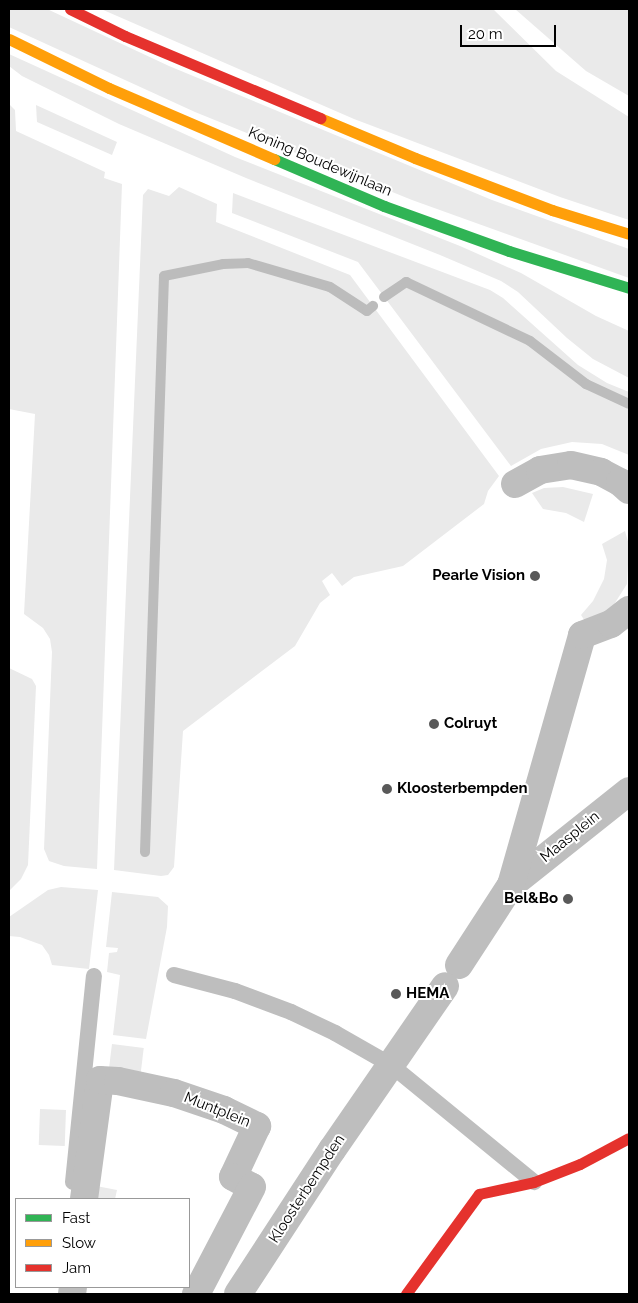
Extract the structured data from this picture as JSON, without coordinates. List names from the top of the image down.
{
  "streets": {
    "main road": ["Koning Boudewijnlaan"],
    "street": ["Maasplein", "Muntplein", "Kloosterbempden"]
  },
  "crossings": [
    ["Maasplein", "Kloosterbempden"]
  ],
  "places": [
    "Pearle Vision",
    "Colruyt",
    "Kloosterbempden",
    "Bel&Bo",
    "HEMA"
  ],
  "legend": ["Fast", "Slow", "Jam"],
  "scale_bar": "20 m"
}
